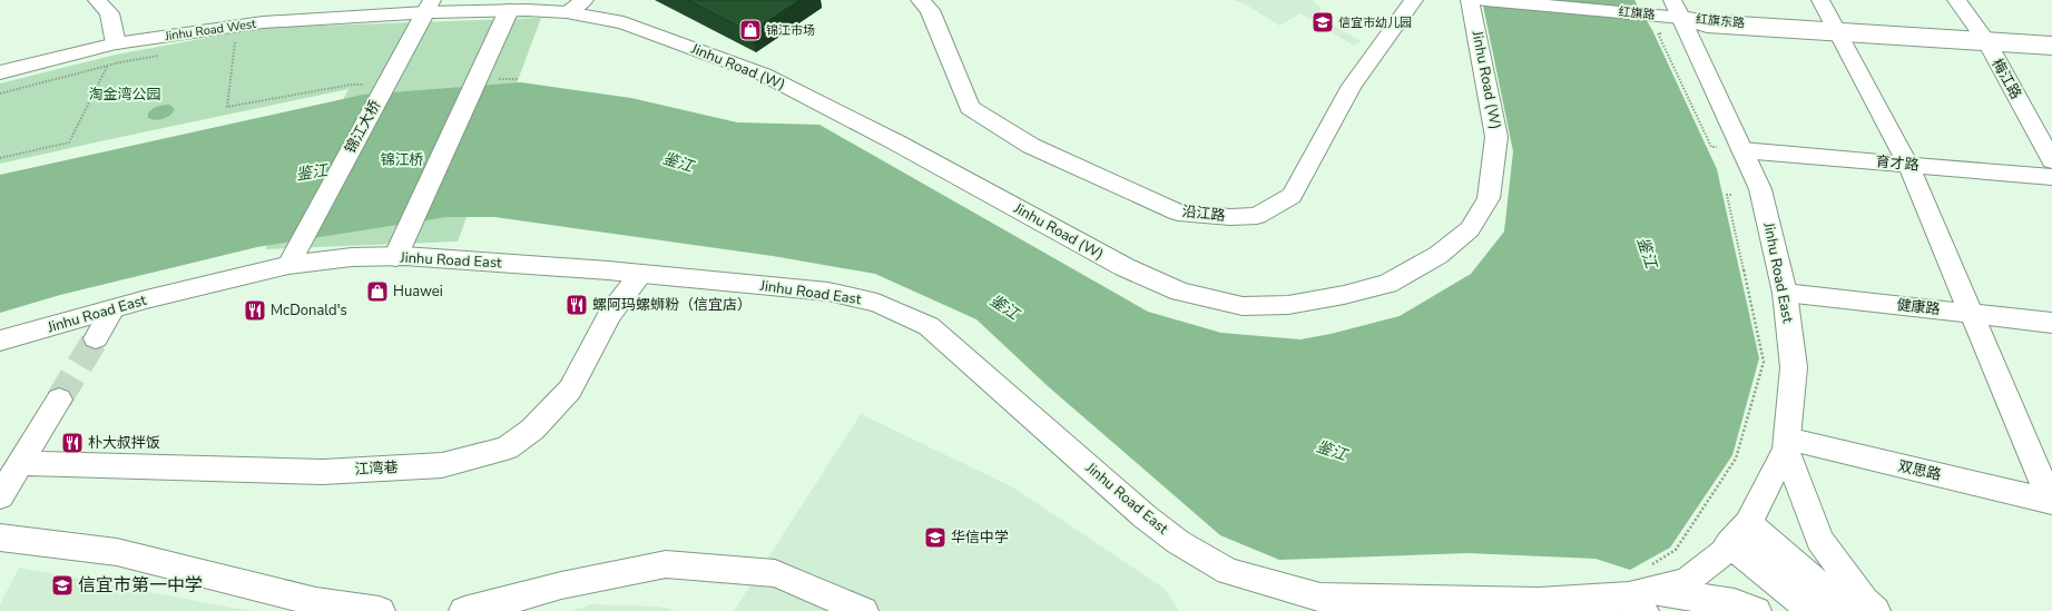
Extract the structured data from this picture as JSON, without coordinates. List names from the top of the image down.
{
  "streets": {
    "main road": [
      "红旗路",
      "红旗东路",
      "Jinhu Road West",
      "Jinhu Road (W)",
      "梅江路",
      "锦江大桥",
      "育才路",
      "沿江路",
      "Jinhu Road East",
      "健康路",
      "江湾巷",
      "双思路"
    ]
  },
  "crossings": [
    ["红旗路", "红旗东路"],
    ["红旗路", "Jinhu Road East"],
    ["红旗东路", "梅江路"],
    ["红旗东路", "Jinhu Road East"],
    ["Jinhu Road West", "Jinhu Road (W)"],
    ["Jinhu Road West", "锦江大桥"],
    ["Jinhu Road (W)", "锦江大桥"],
    ["锦江大桥", "Jinhu Road East"],
    ["育才路", "Jinhu Road East"],
    ["Jinhu Road East", "健康路"],
    ["Jinhu Road East", "江湾巷"],
    ["Jinhu Road East", "双思路"]
  ],
  "water": ["鉴江"],
  "parks": ["淘金湾公园", "锦江桥"],
  "places": {
    "school or university": ["信宜市幼儿园", "华信中学", "信宜市第一中学"],
    "shop": ["锦江市场", "Huawei"],
    "restaurant": ["螺阿玛螺蛳粉（信宜店）", "McDonald's", "朴大叔拌饭"]
  }
}
